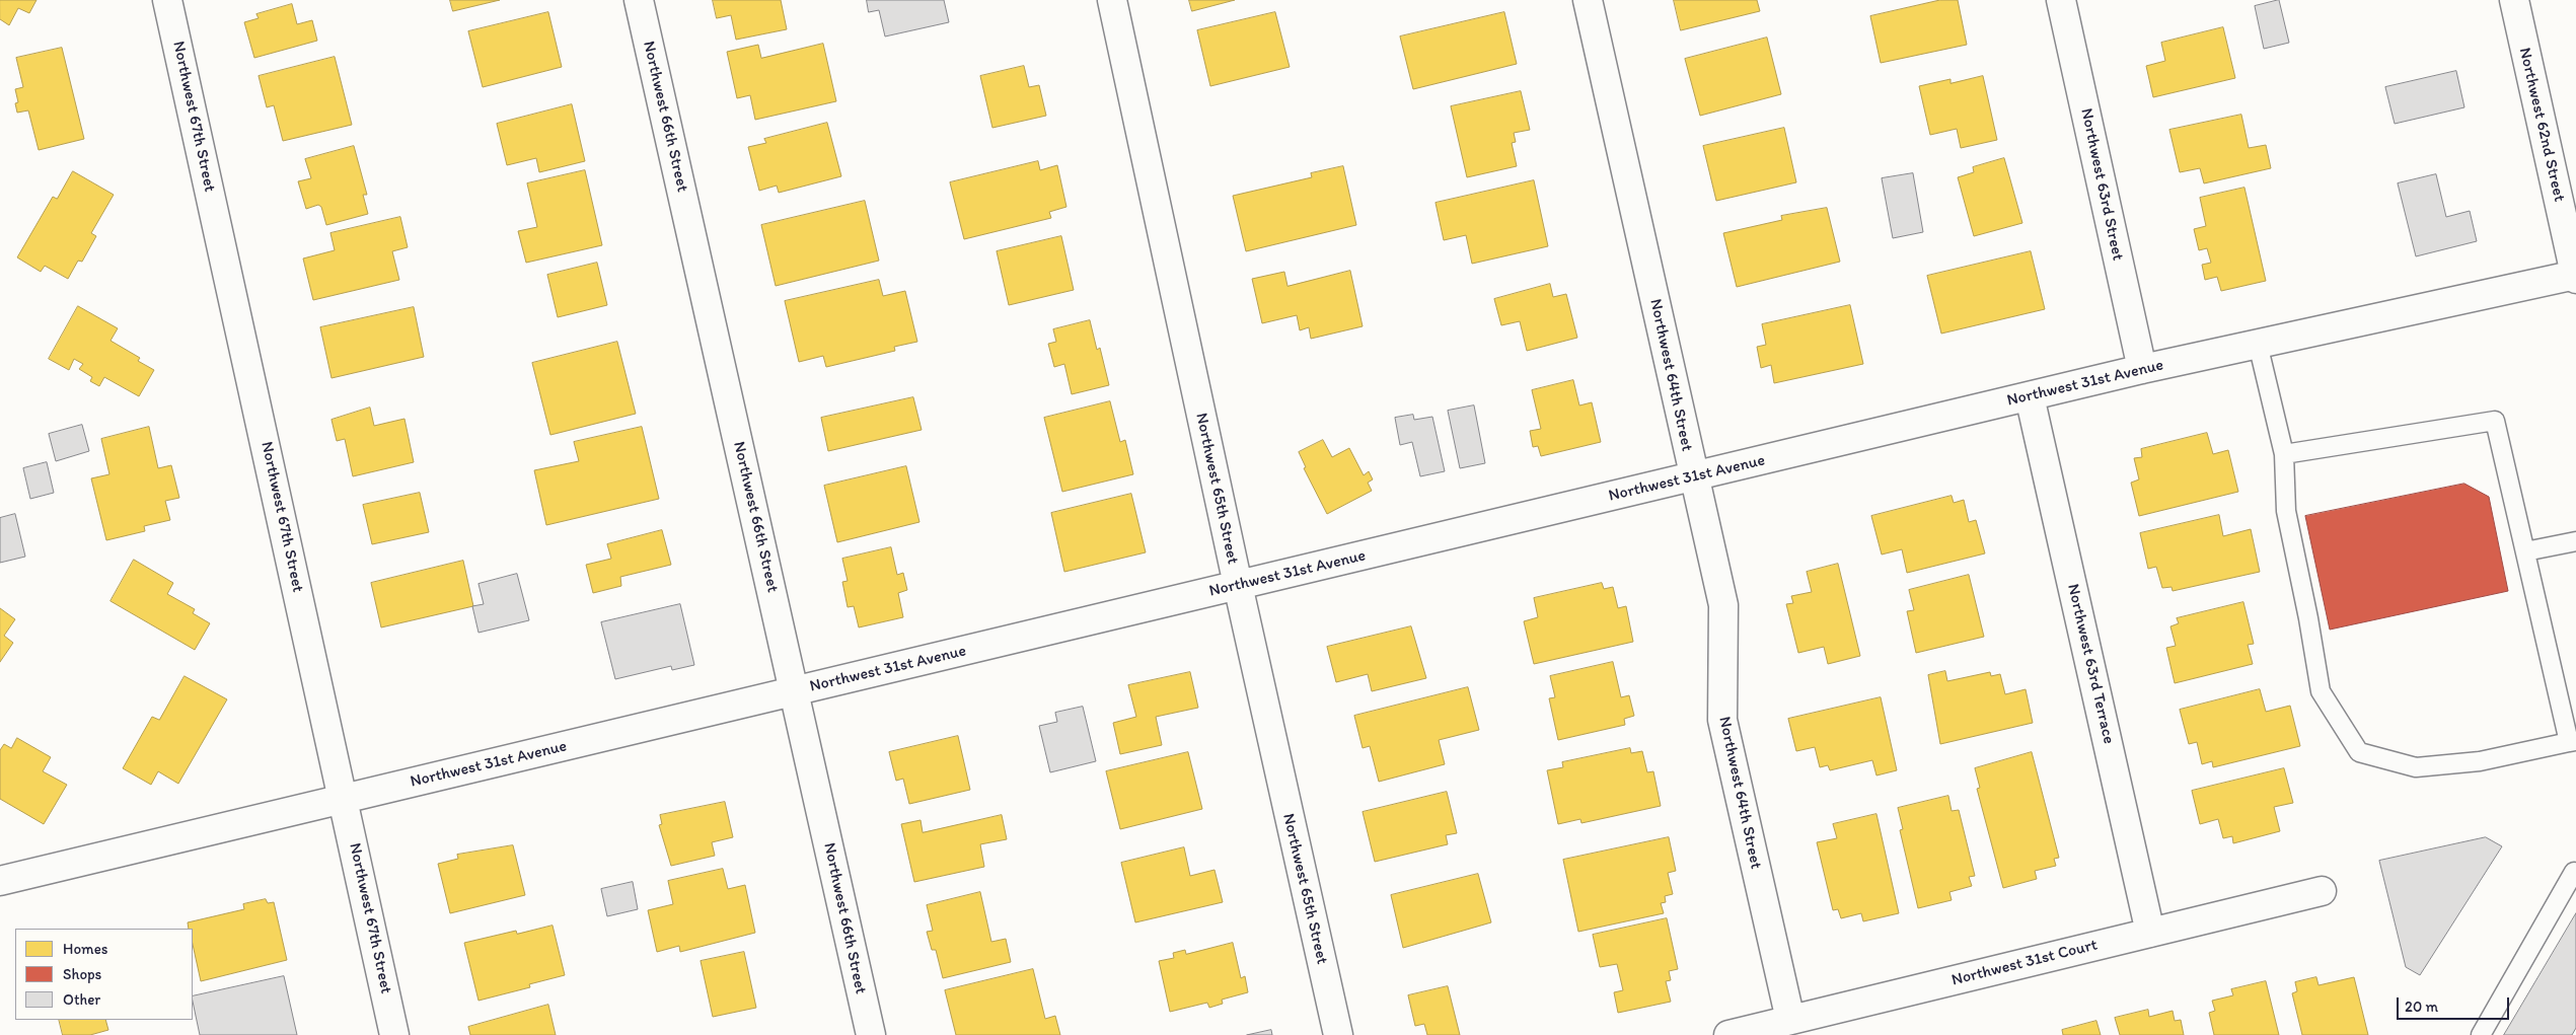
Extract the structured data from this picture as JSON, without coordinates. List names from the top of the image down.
{
  "streets": {
    "street": [
      "Northwest 67th Street",
      "Northwest 66th Street",
      "Northwest 62nd Street",
      "Northwest 63rd Street",
      "Northwest 64th Street",
      "Northwest 31st Avenue",
      "Northwest 65th Street",
      "Northwest 63rd Terrace",
      "Northwest 31st Court"
    ]
  },
  "crossings": [
    ["Northwest 67th Street", "Northwest 31st Avenue"],
    ["Northwest 66th Street", "Northwest 31st Avenue"],
    ["Northwest 62nd Street", "Northwest 31st Avenue"],
    ["Northwest 63rd Street", "Northwest 31st Avenue"],
    ["Northwest 64th Street", "Northwest 31st Avenue"],
    ["Northwest 64th Street", "Northwest 31st Court"],
    ["Northwest 31st Avenue", "Northwest 65th Street"],
    ["Northwest 31st Avenue", "Northwest 63rd Terrace"],
    ["Northwest 63rd Terrace", "Northwest 31st Court"]
  ],
  "legend": ["Homes", "Shops", "Other"],
  "scale_bar": "20 m"
}
